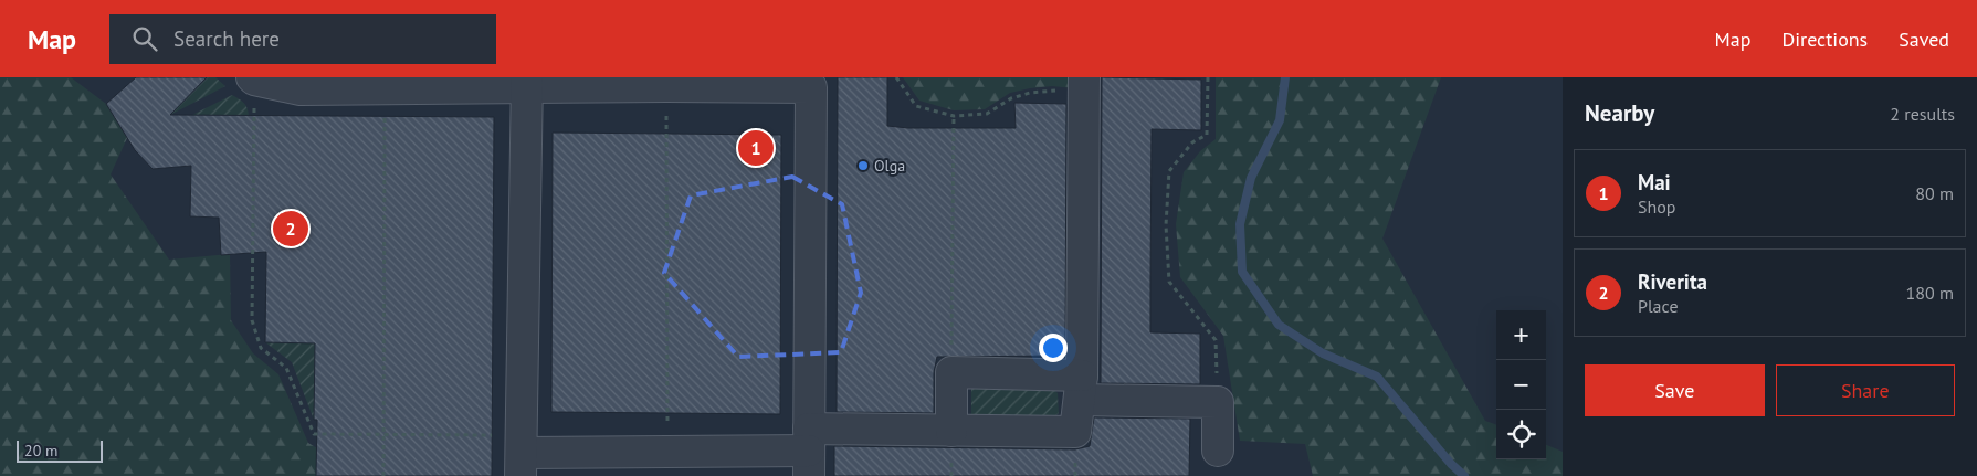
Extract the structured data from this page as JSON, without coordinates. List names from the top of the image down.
{
  "places": ["Olga"],
  "scale_bar": "20 m",
  "page": {
    "header": "Map",
    "search": "Search here",
    "nav": ["Map", "Directions", "Saved"],
    "heading": ["Nearby", "2 results"],
    "pins": ["1", "2"],
    "list": [
      {
        "mark": "1",
        "name": "Mai",
        "note": "Shop",
        "value": "80 m"
      },
      {
        "mark": "2",
        "name": "Riverita",
        "note": "Place",
        "value": "180 m"
      }
    ],
    "map_buttons": ["+", "−"],
    "buttons": ["Save", "Share"],
    "scale": "20 m"
  }
}
